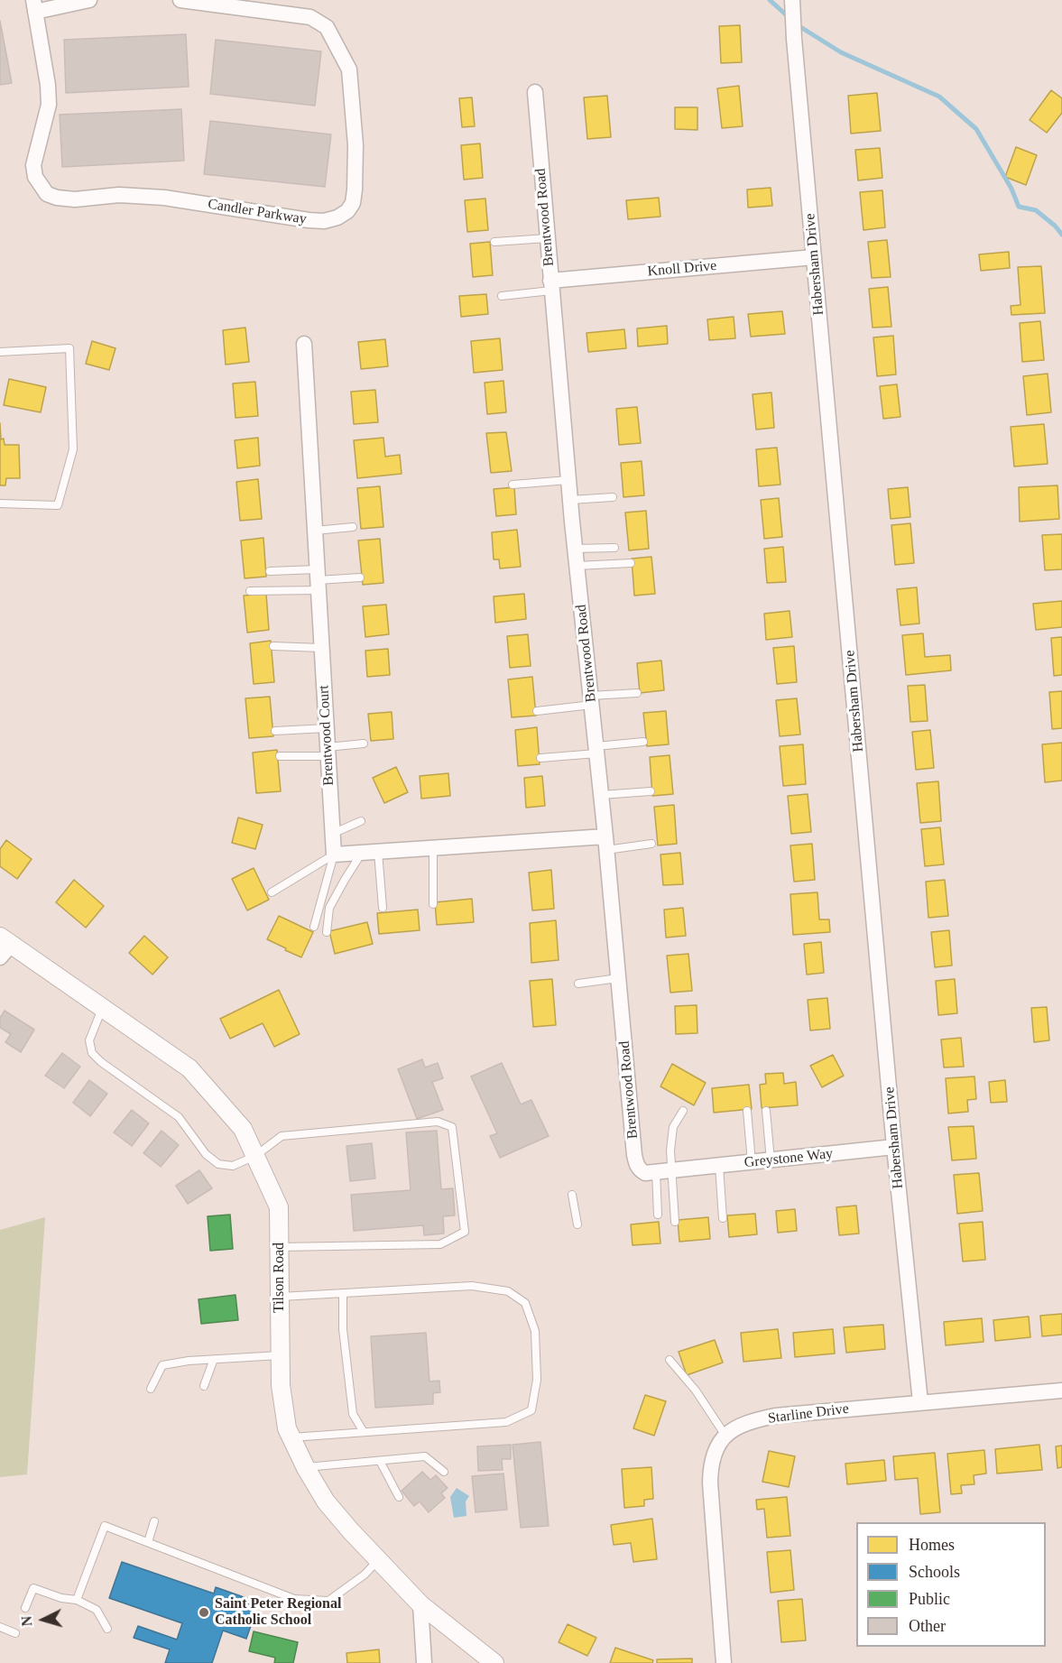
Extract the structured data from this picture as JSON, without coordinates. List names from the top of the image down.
{
  "streets": {
    "street": [
      "Candler Parkway",
      "Brentwood Road",
      "Habersham Drive",
      "Knoll Drive",
      "Brentwood Court",
      "Greystone Way",
      "Tilson Road",
      "Starline Drive"
    ]
  },
  "crossings": [
    ["Brentwood Road", "Knoll Drive"],
    ["Habersham Drive", "Knoll Drive"],
    ["Habersham Drive", "Greystone Way"],
    ["Habersham Drive", "Starline Drive"]
  ],
  "places": ["Saint Peter Regional Catholic School"],
  "legend": [
    "Homes",
    "Schools",
    "Public",
    "Other"
  ],
  "north": "left"
}
